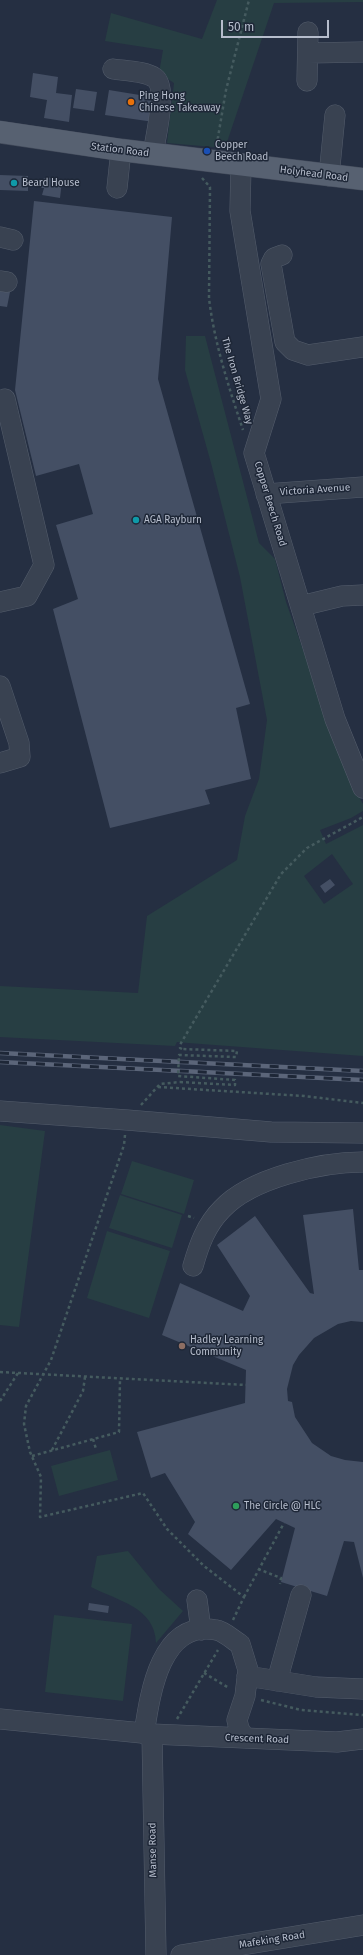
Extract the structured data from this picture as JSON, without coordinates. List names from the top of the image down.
{
  "streets": {
    "main road": ["Station Road", "Holyhead Road"],
    "street": [
      "Victoria Avenue",
      "Copper Beech Road",
      "Crescent Road",
      "Manse Road",
      "Mafeking Road"
    ],
    "path": ["The Iron Bridge Way"]
  },
  "crossings": [
    ["Station Road", "Holyhead Road"],
    ["Station Road", "Copper Beech Road"],
    ["Holyhead Road", "Copper Beech Road"],
    ["The Iron Bridge Way", "Copper Beech Road"],
    ["Victoria Avenue", "Copper Beech Road"],
    ["Crescent Road", "Manse Road"]
  ],
  "places": [
    "Ping Hong Chinese Takeaway",
    "Copper Beech Road",
    "Beard House",
    "AGA Rayburn",
    "Hadley Learning Community",
    "The Circle @ HLC"
  ],
  "scale_bar": "50 m"
}
